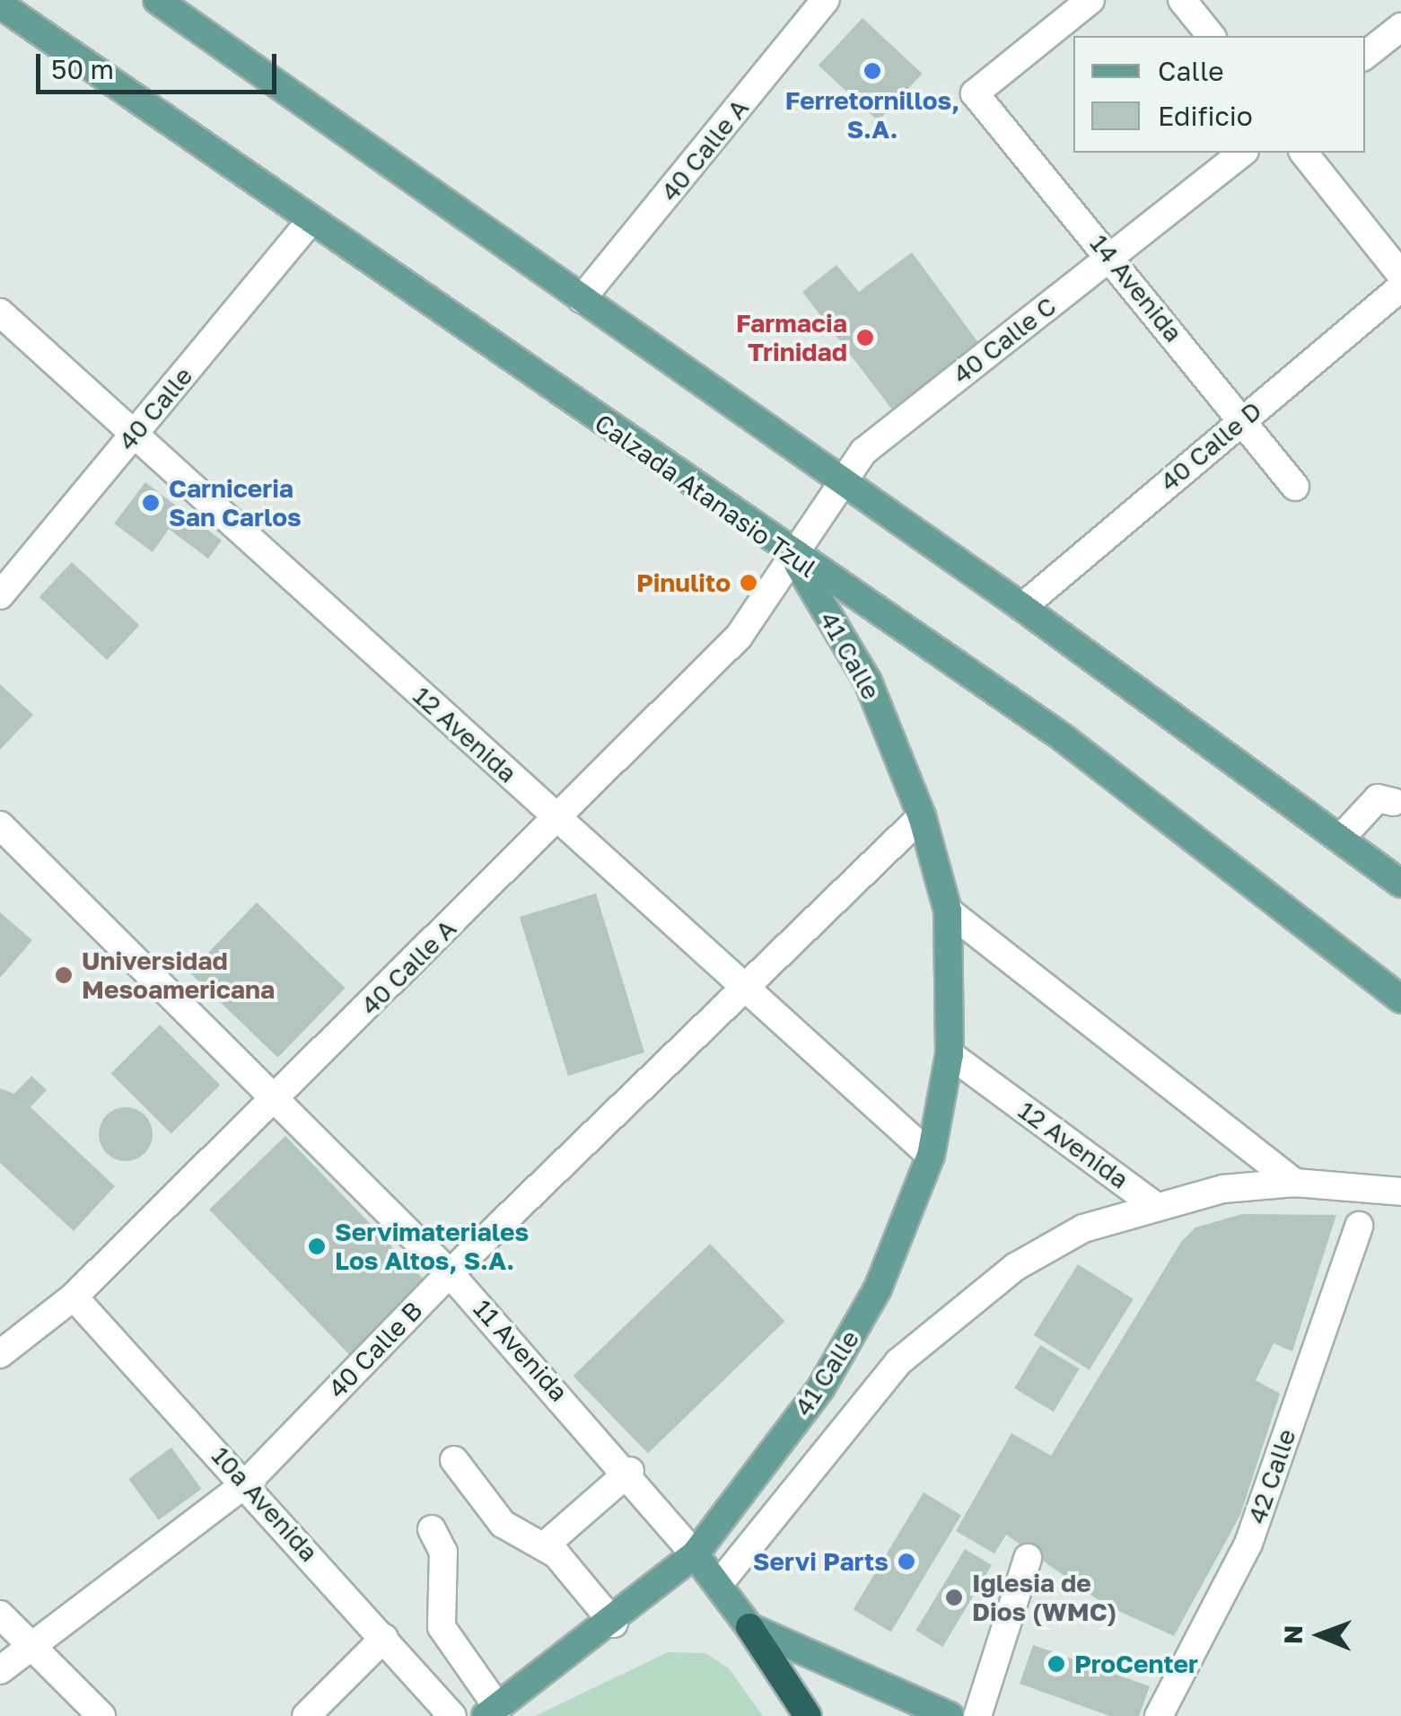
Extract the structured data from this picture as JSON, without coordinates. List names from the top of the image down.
{
  "streets": {
    "main road": ["Calzada Atanasio Tzul", "41 Calle", "11 Avenida"],
    "street": [
      "40 Calle A",
      "14 Avenida",
      "40 Calle C",
      "40 Calle",
      "40 Calle D",
      "12 Avenida",
      "40 Calle B",
      "42 Calle",
      "10a Avenida"
    ]
  },
  "crossings": [
    ["40 Calle A", "40 Calle C"],
    ["40 Calle A", "Calzada Atanasio Tzul"],
    ["40 Calle A", "41 Calle"],
    ["40 Calle A", "12 Avenida"],
    ["40 Calle A", "11 Avenida"],
    ["40 Calle A", "10a Avenida"],
    ["14 Avenida", "40 Calle C"],
    ["14 Avenida", "40 Calle D"],
    ["40 Calle C", "Calzada Atanasio Tzul"],
    ["40 Calle C", "41 Calle"],
    ["40 Calle", "Calzada Atanasio Tzul"],
    ["40 Calle", "12 Avenida"],
    ["Calzada Atanasio Tzul", "41 Calle"],
    ["41 Calle", "12 Avenida"],
    ["41 Calle", "40 Calle B"],
    ["41 Calle", "11 Avenida"],
    ["12 Avenida", "40 Calle B"],
    ["40 Calle B", "11 Avenida"],
    ["40 Calle B", "10a Avenida"]
  ],
  "places": [
    "Ferretornillos, S.A.",
    "Farmacia Trinidad",
    "Carniceria San Carlos",
    "Pinulito",
    "Universidad Mesoamericana",
    "Servimateriales Los Altos, S.A.",
    "Servi Parts",
    "Iglesia de Dios (WMC)",
    "ProCenter"
  ],
  "legend": ["Calle", "Edificio"],
  "scale_bar": "50 m",
  "north": "left"
}
